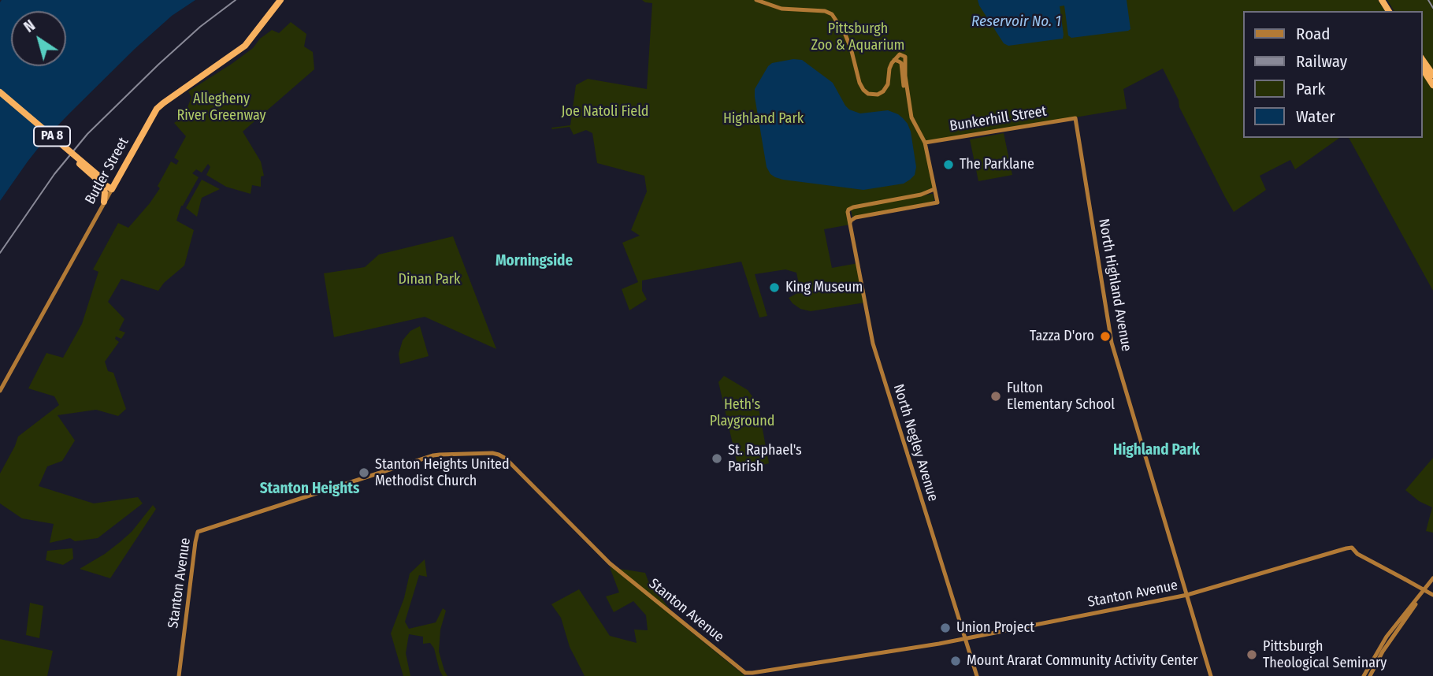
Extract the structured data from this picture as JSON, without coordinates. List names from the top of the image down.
{
  "streets": {
    "highway": ["PA 8", "Butler Street"],
    "main road": [
      "Bunkerhill Street",
      "North Highland Avenue",
      "North Negley Avenue",
      "Stanton Avenue"
    ]
  },
  "crossings": [
    ["Bunkerhill Street", "North Highland Avenue"],
    ["PA 8", "Butler Street"],
    ["North Highland Avenue", "Stanton Avenue"],
    ["North Negley Avenue", "Stanton Avenue"]
  ],
  "districts": ["Morningside", "Highland Park", "Stanton Heights"],
  "water": ["Reservoir No. 1"],
  "parks": [
    "Pittsburgh Zoo & Aquarium",
    "Allegheny River Greenway",
    "Joe Natoli Field",
    "Highland Park",
    "Dinan Park",
    "Heth's Playground"
  ],
  "places": [
    "The Parklane",
    "King Museum",
    "Tazza D'oro",
    "Fulton Elementary School",
    "St. Raphael's Parish",
    "Stanton Heights United Methodist Church",
    "Union Project",
    "Pittsburgh Theological Seminary",
    "Mount Ararat Community Activity Center"
  ],
  "legend": [
    "Road",
    "Railway",
    "Park",
    "Water"
  ],
  "north": "top left"
}
